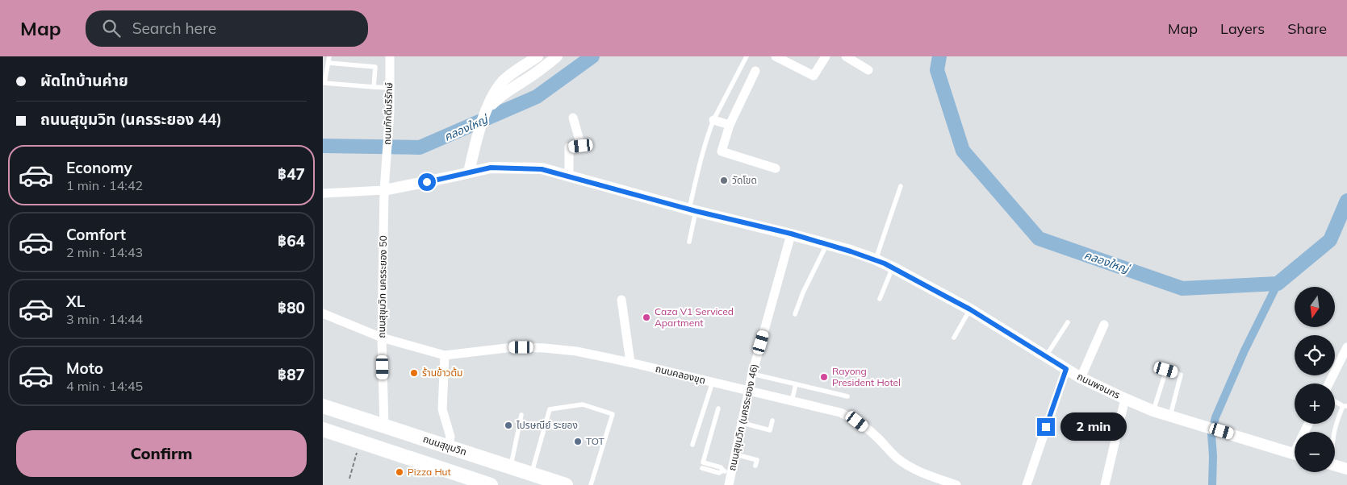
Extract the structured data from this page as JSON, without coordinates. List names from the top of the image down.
{
  "streets": {
    "main road": ["ถนนสุขุมวิท"],
    "street": [
      "ถนนภักดีบริรักษ์",
      "ถนนสุขุมวิท นครระยอง 50",
      "ถนนคลองขุด",
      "ถนนพจนกร",
      "ถนนสุขุมวิท (นครระยอง 46)"
    ]
  },
  "crossings": [
    ["ถนนภักดีบริรักษ์", "ถนนสุขุมวิท นครระยอง 50"],
    ["ถนนสุขุมวิท นครระยอง 50", "ถนนคลองขุด"],
    ["ถนนสุขุมวิท นครระยอง 50", "ถนนพจนกร"],
    ["ถนนสุขุมวิท นครระยอง 50", "ถนนสุขุมวิท"],
    ["ถนนคลองขุด", "ถนนสุขุมวิท (นครระยอง 46)"],
    ["ถนนพจนกร", "ถนนสุขุมวิท (นครระยอง 46)"]
  ],
  "water": ["คลองใหญ่"],
  "places": [
    "วัดโขด",
    "Caza V1 Serviced Apartment",
    "ร้านข้าวต้ม",
    "Rayong President Hotel",
    "ไปรษณีย์ ระยอง",
    "TOT",
    "Pizza Hut"
  ],
  "north": "bottom",
  "page": {
    "header": "Map",
    "search": "Search here",
    "nav": ["Map", "Layers", "Share"],
    "banner": ["ผัดไทบ้านค่าย", "ถนนสุขุมวิท (นครระยอง 44)"],
    "list": [
      {
        "name": "Economy",
        "note": "1 min · 14:42",
        "value": "฿47"
      },
      {
        "name": "Comfort",
        "note": "2 min · 14:43",
        "value": "฿64"
      },
      {
        "name": "XL",
        "note": "3 min · 14:44",
        "value": "฿80"
      },
      {
        "name": "Moto",
        "note": "4 min · 14:45",
        "value": "฿87"
      }
    ],
    "map_buttons": ["+", "−"],
    "bubble": "2 min",
    "buttons": "Confirm"
  }
}
